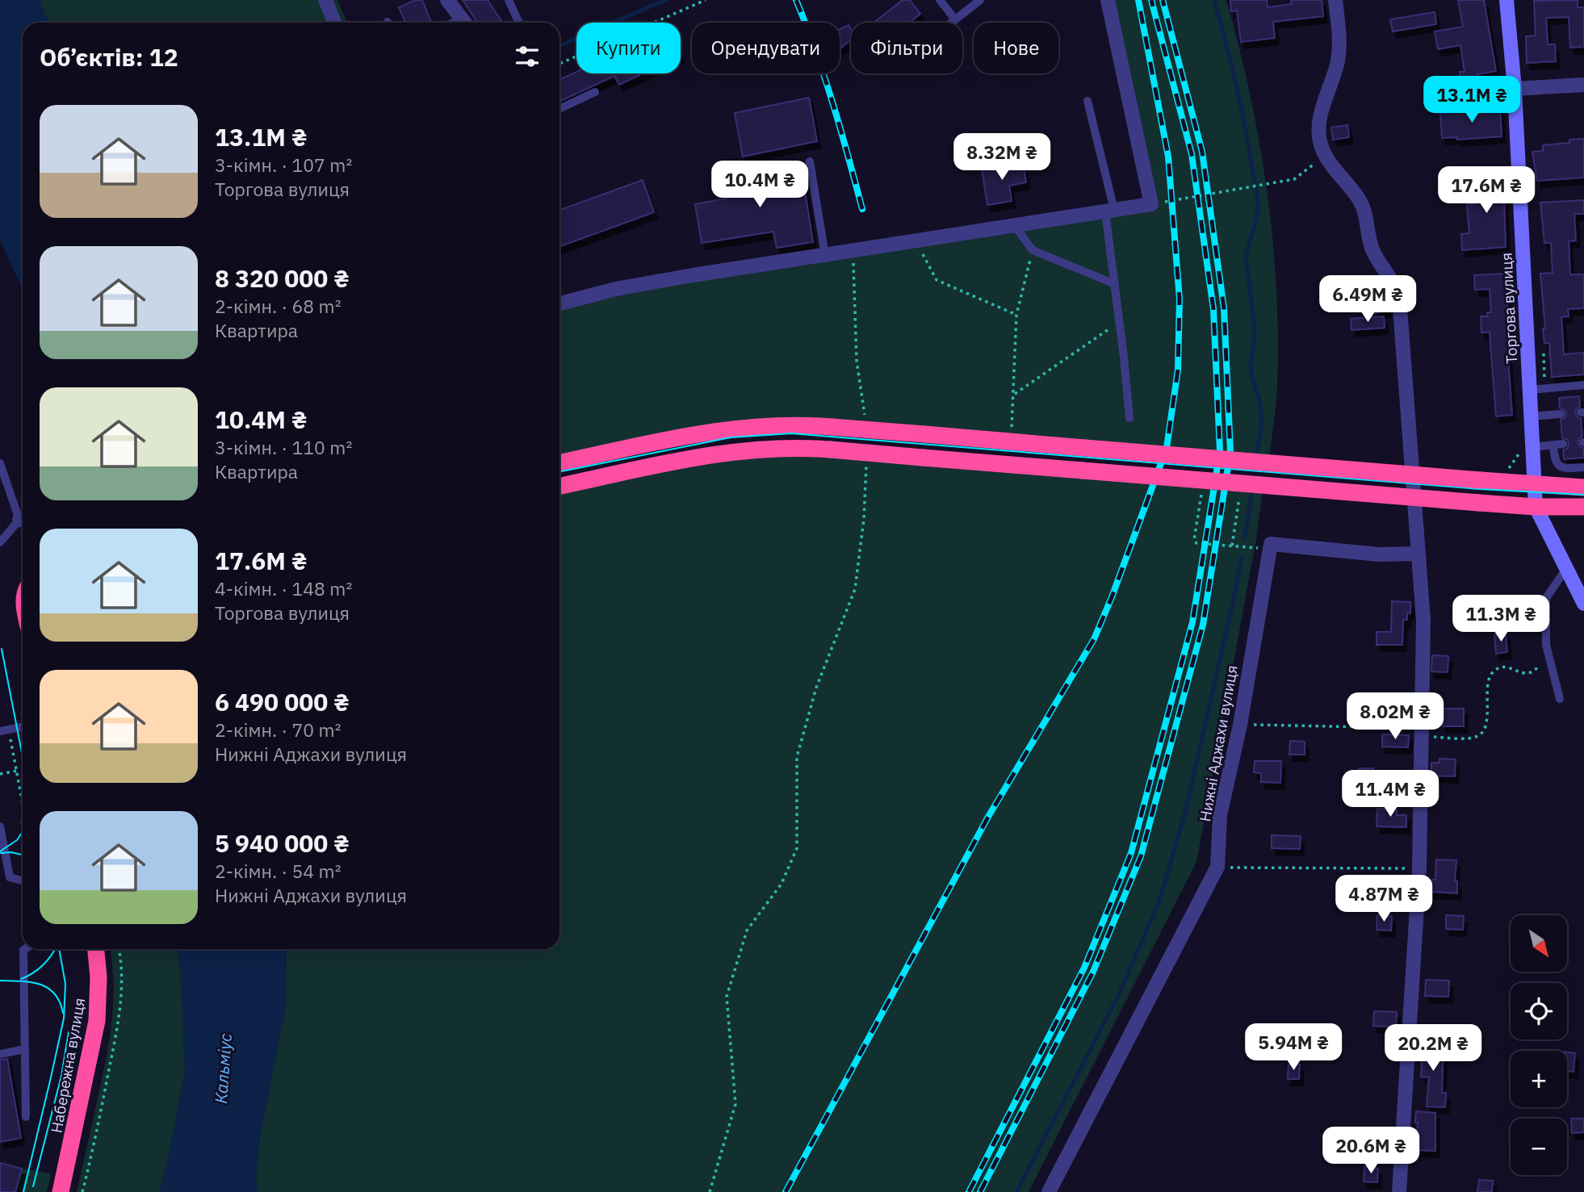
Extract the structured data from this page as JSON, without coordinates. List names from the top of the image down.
{
  "streets": {
    "highway": ["Набережна вулиця"],
    "main road": ["Торгова вулиця"],
    "street": ["Нижні Аджахи вулиця"]
  },
  "water": ["Кальміус"],
  "north": "bottom right",
  "page": {
    "chip": [
      "Купити",
      "Орендувати",
      "Фільтри",
      "Нове"
    ],
    "heading": "Об’єктів: 12",
    "price": [
      "13.1M ₴",
      "8.32M ₴",
      "10.4M ₴",
      "17.6M ₴",
      "6.49M ₴",
      "11.3M ₴",
      "8.02M ₴",
      "11.4M ₴",
      "4.87M ₴",
      "5.94M ₴",
      "20.2M ₴",
      "20.6M ₴"
    ],
    "list": [
      {
        "name": "13.1M ₴",
        "note": "3-кімн. · 107 m² · Торгова вулиця"
      },
      {
        "name": "8 320 000 ₴",
        "note": "2-кімн. · 68 m² · Квартира"
      },
      {
        "name": "10.4M ₴",
        "note": "3-кімн. · 110 m² · Квартира"
      },
      {
        "name": "17.6M ₴",
        "note": "4-кімн. · 148 m² · Торгова вулиця"
      },
      {
        "name": "6 490 000 ₴",
        "note": "2-кімн. · 70 m² · Нижні Аджахи вулиця"
      },
      {
        "name": "5 940 000 ₴",
        "note": "2-кімн. · 54 m² · Нижні Аджахи вулиця"
      }
    ],
    "map_buttons": ["+", "−"]
  }
}
